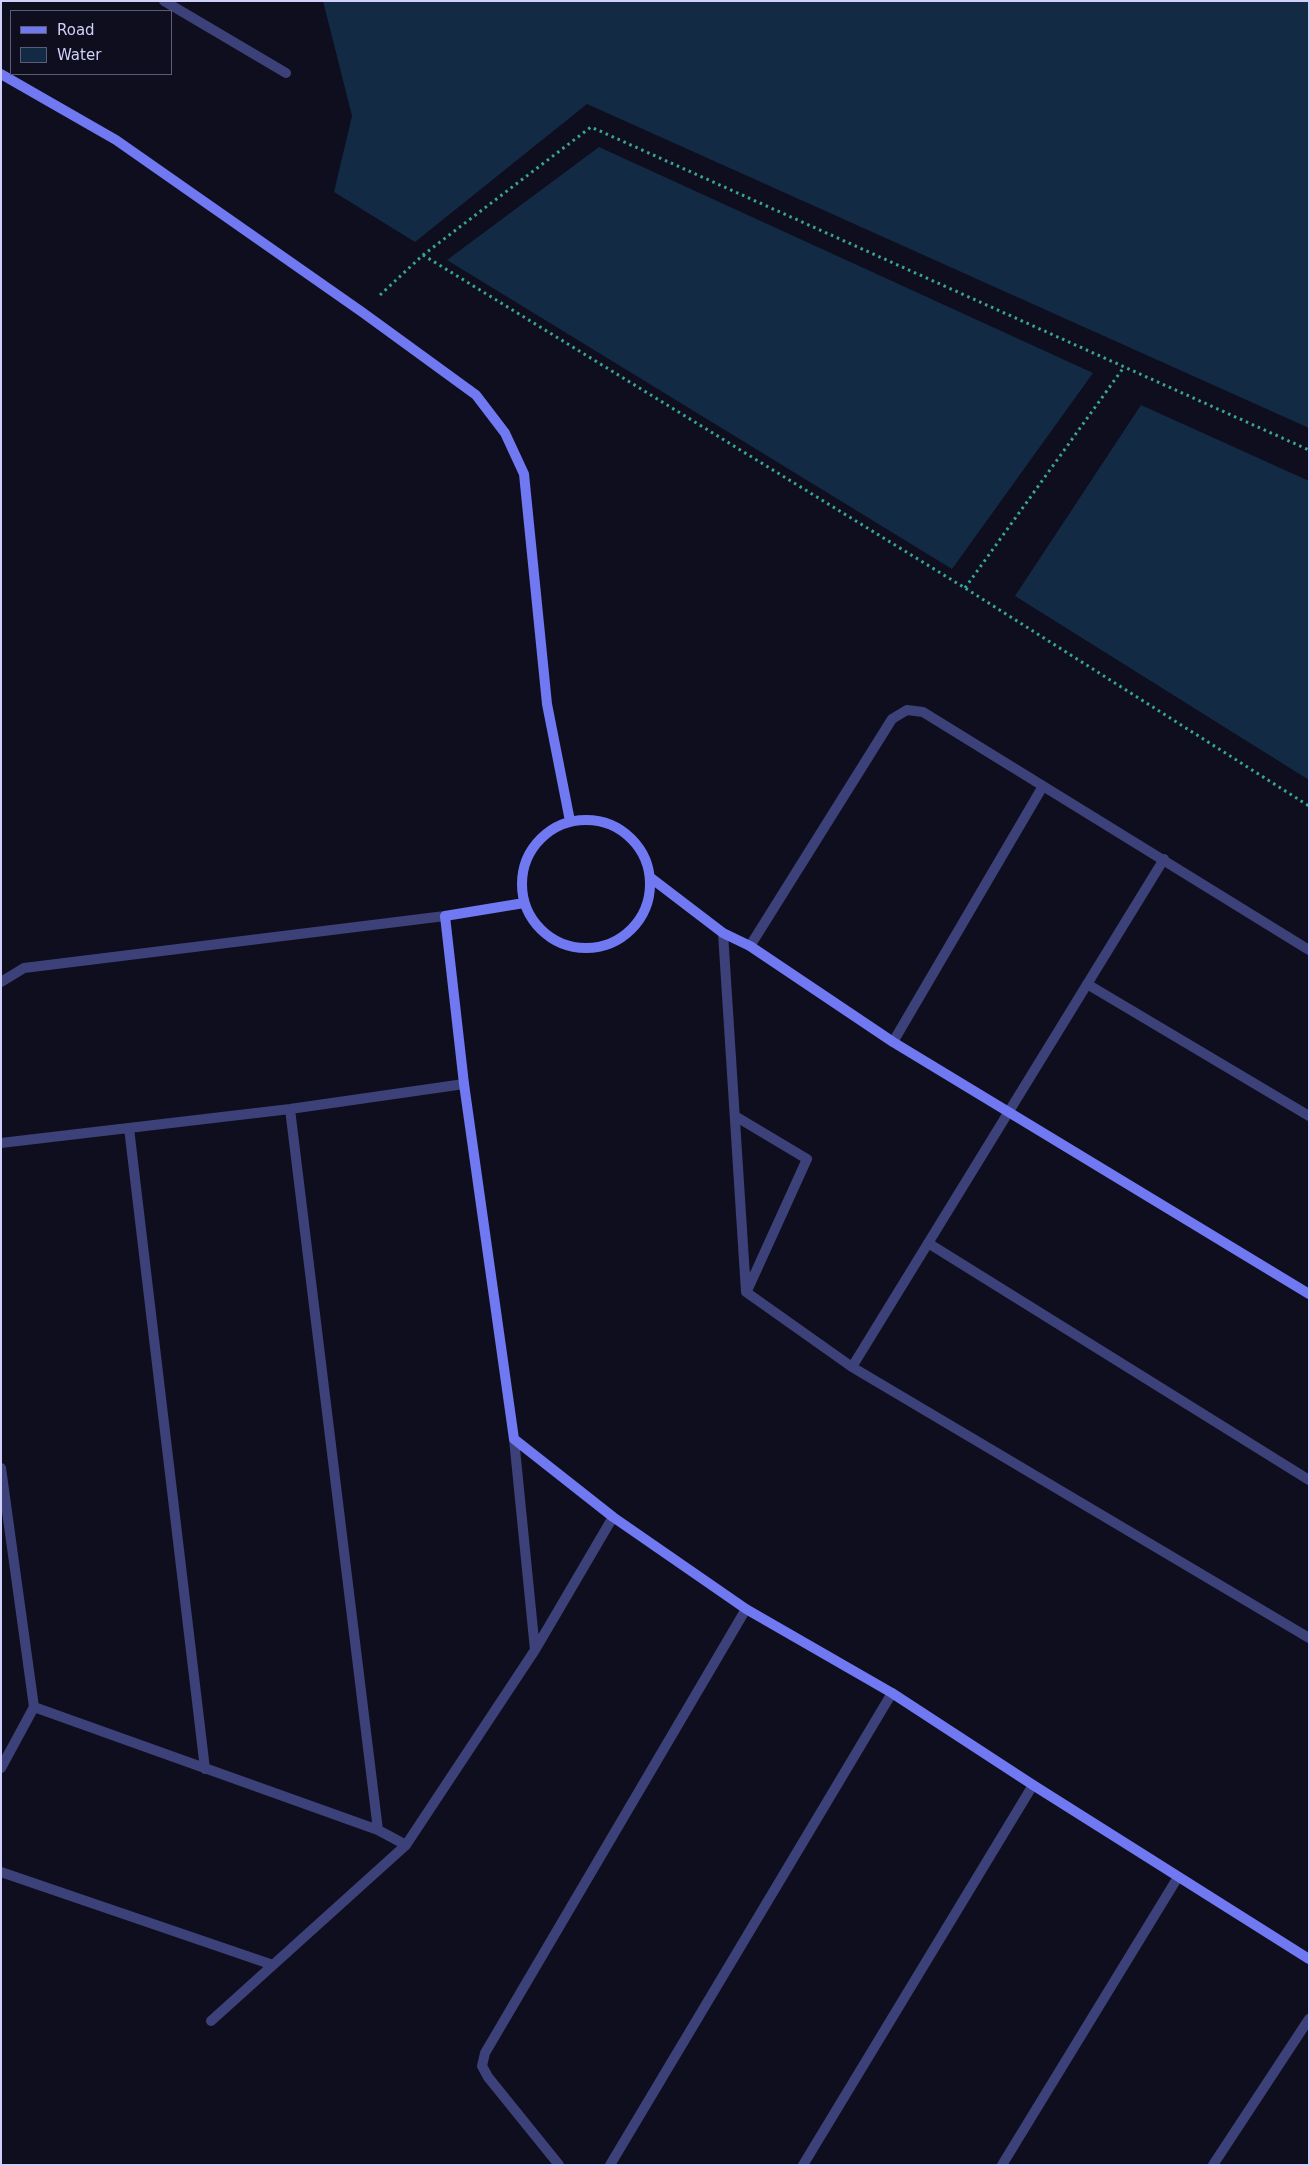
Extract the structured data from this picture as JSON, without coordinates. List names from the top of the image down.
{
  "legend": ["Road", "Water"]
}
